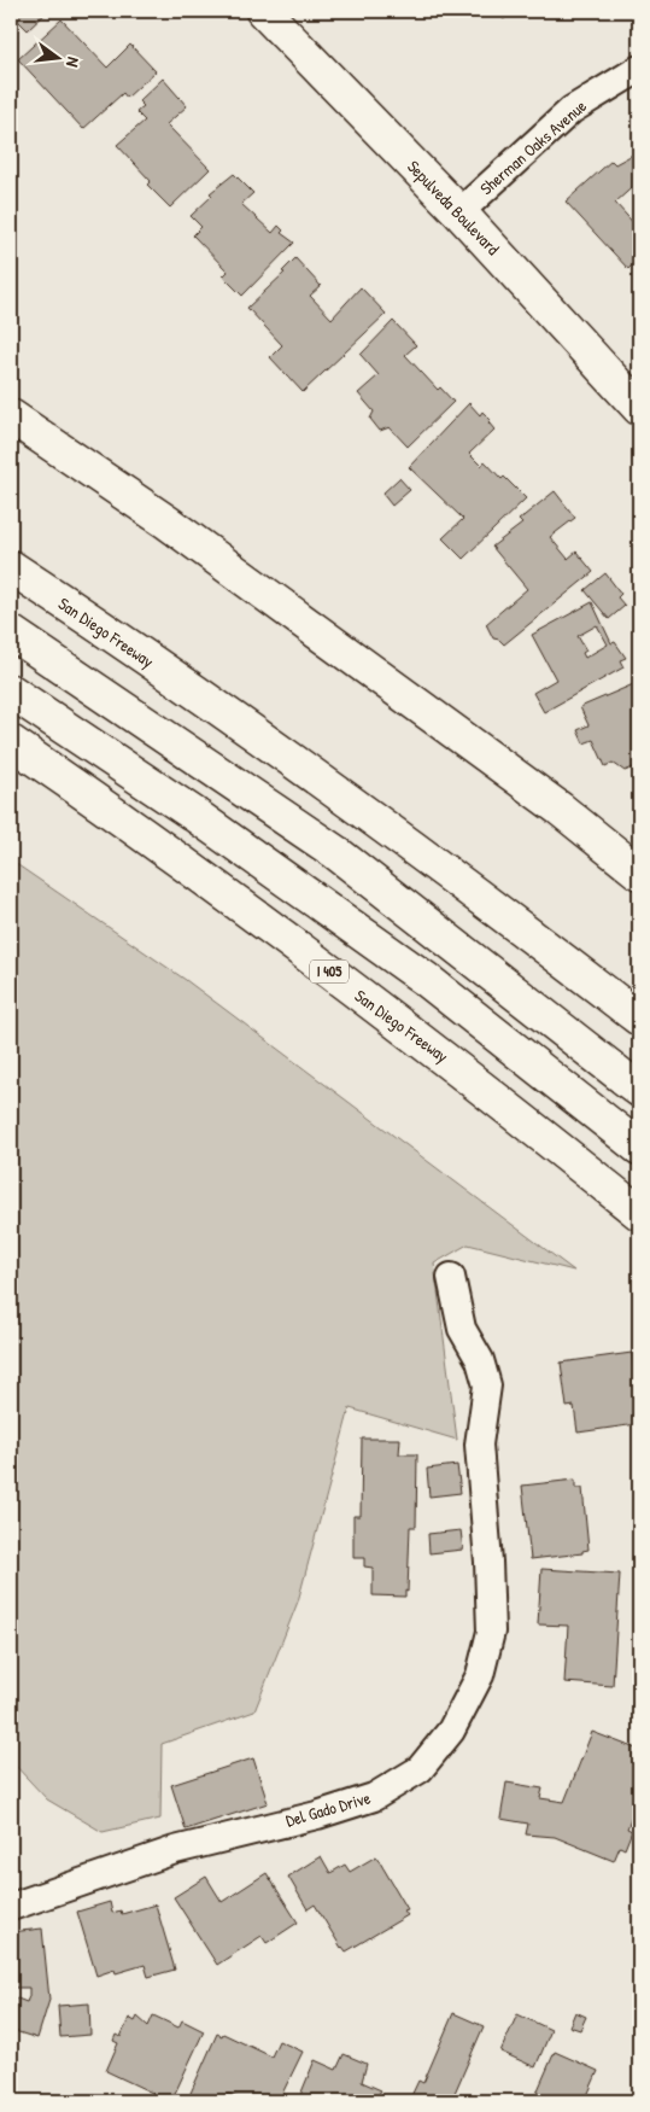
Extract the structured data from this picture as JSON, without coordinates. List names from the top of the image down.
{
  "streets": {
    "main road": ["Sepulveda Boulevard", "San Diego Freeway", "I 405"],
    "street": ["Sherman Oaks Avenue", "Del Gado Drive"]
  },
  "crossings": [
    ["Sherman Oaks Avenue", "Sepulveda Boulevard"]
  ],
  "north": "right"
}
